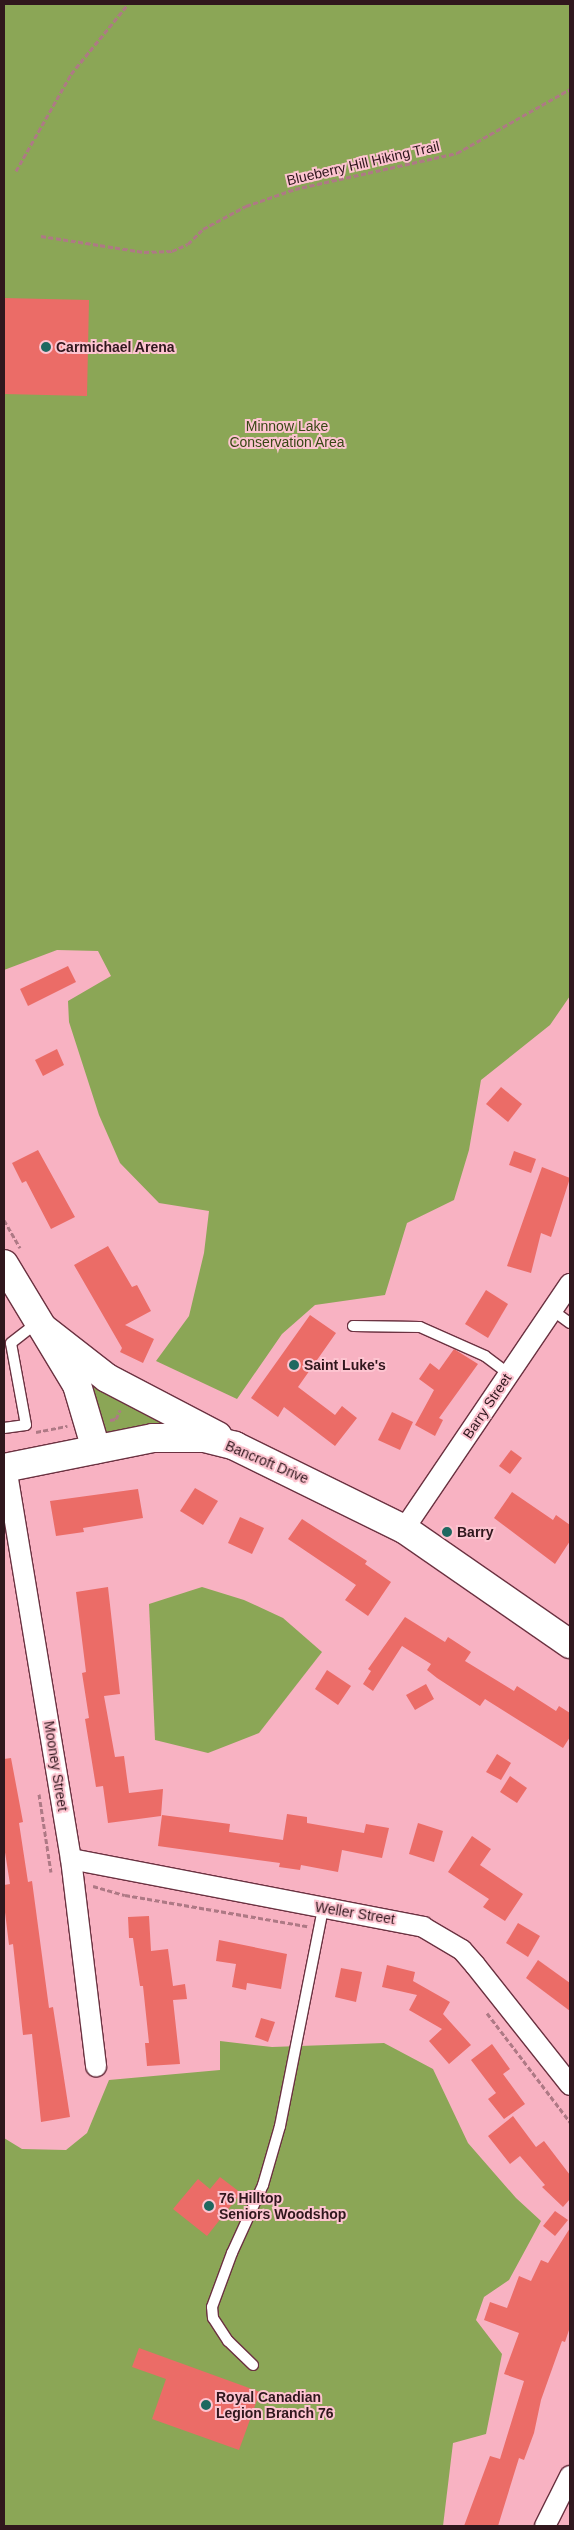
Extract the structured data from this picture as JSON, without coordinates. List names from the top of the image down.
{
  "streets": {
    "main road": ["Bancroft Drive"],
    "street": ["Barry Street", "Mooney Street", "Weller Street"],
    "path": ["Blueberry Hill Hiking Trail"]
  },
  "crossings": [
    ["Barry Street", "Bancroft Drive"],
    ["Bancroft Drive", "Mooney Street"],
    ["Mooney Street", "Weller Street"]
  ],
  "parks": ["Minnow Lake Conservation Area"],
  "places": [
    "Carmichael Arena",
    "Saint Luke's",
    "Barry",
    "76 Hilltop Seniors Woodshop",
    "Royal Canadian Legion Branch 76"
  ]
}
